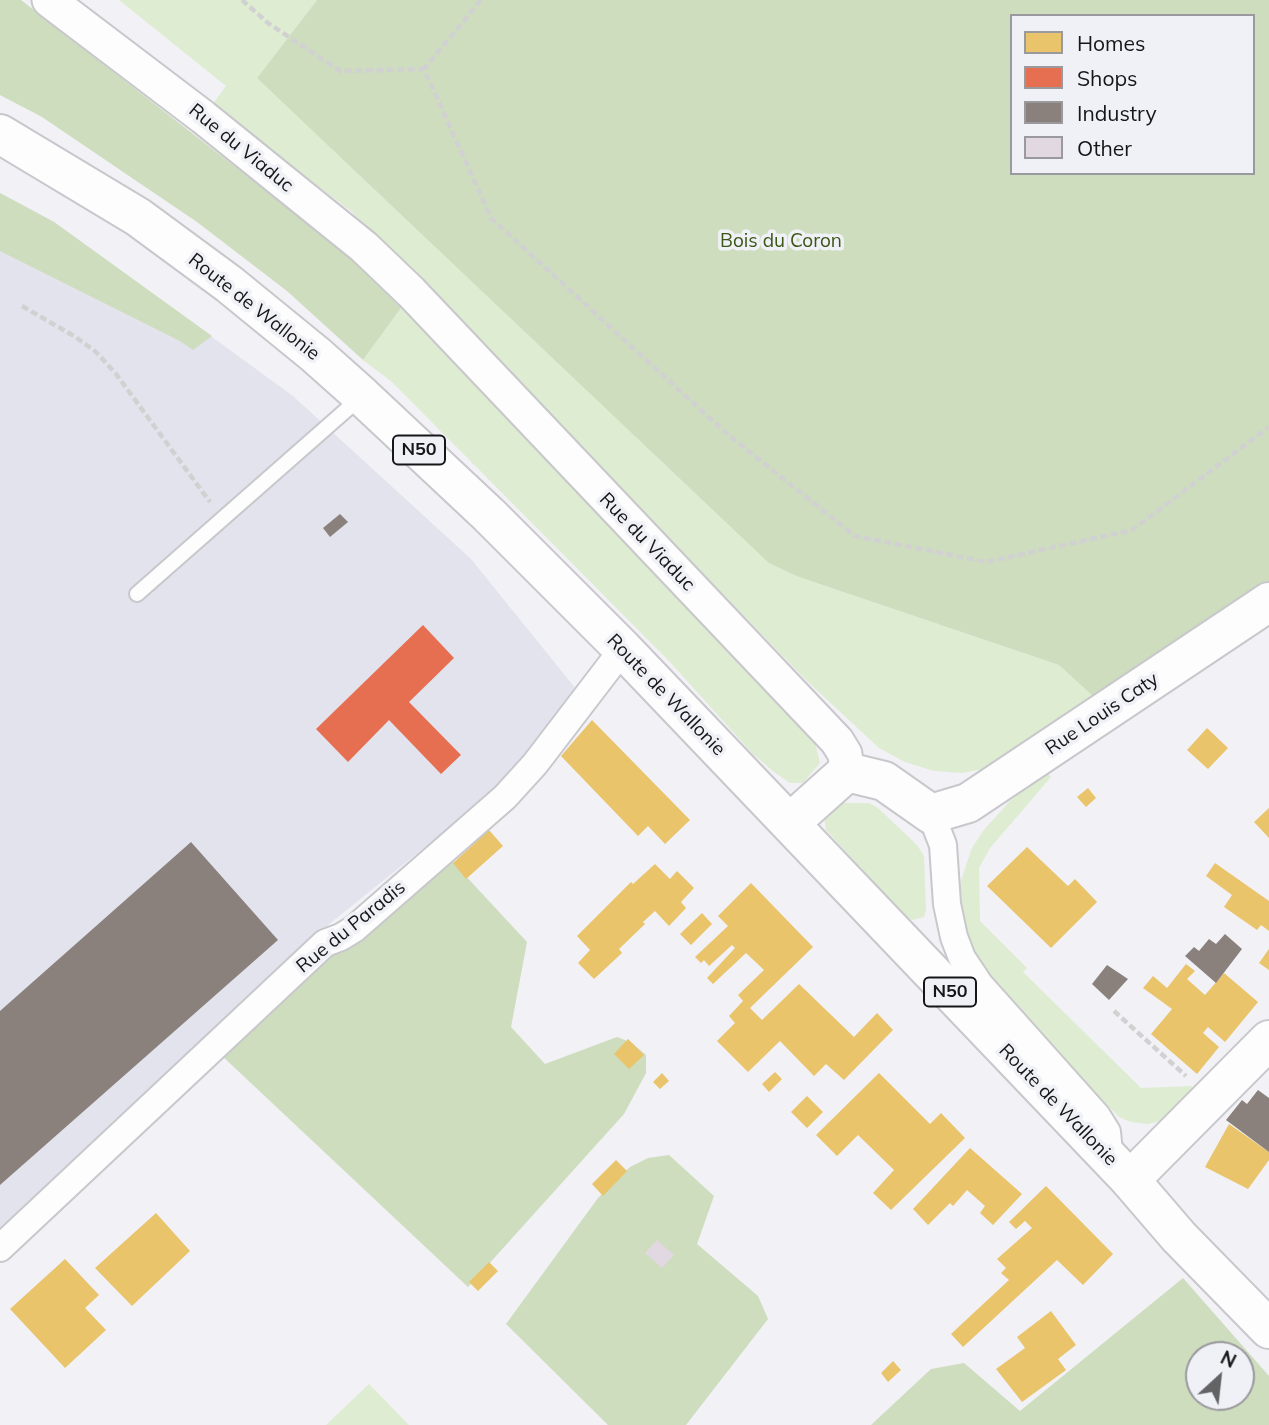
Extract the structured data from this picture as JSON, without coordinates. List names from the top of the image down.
{
  "streets": {
    "main road": ["Route de Wallonie", "N50", "Rue Louis Caty"],
    "street": ["Rue du Viaduc", "Rue du Paradis"]
  },
  "crossings": [
    ["Route de Wallonie", "Rue du Paradis"]
  ],
  "parks": ["Bois du Coron"],
  "legend": [
    "Homes",
    "Shops",
    "Industry",
    "Other"
  ],
  "north": "top right"
}
